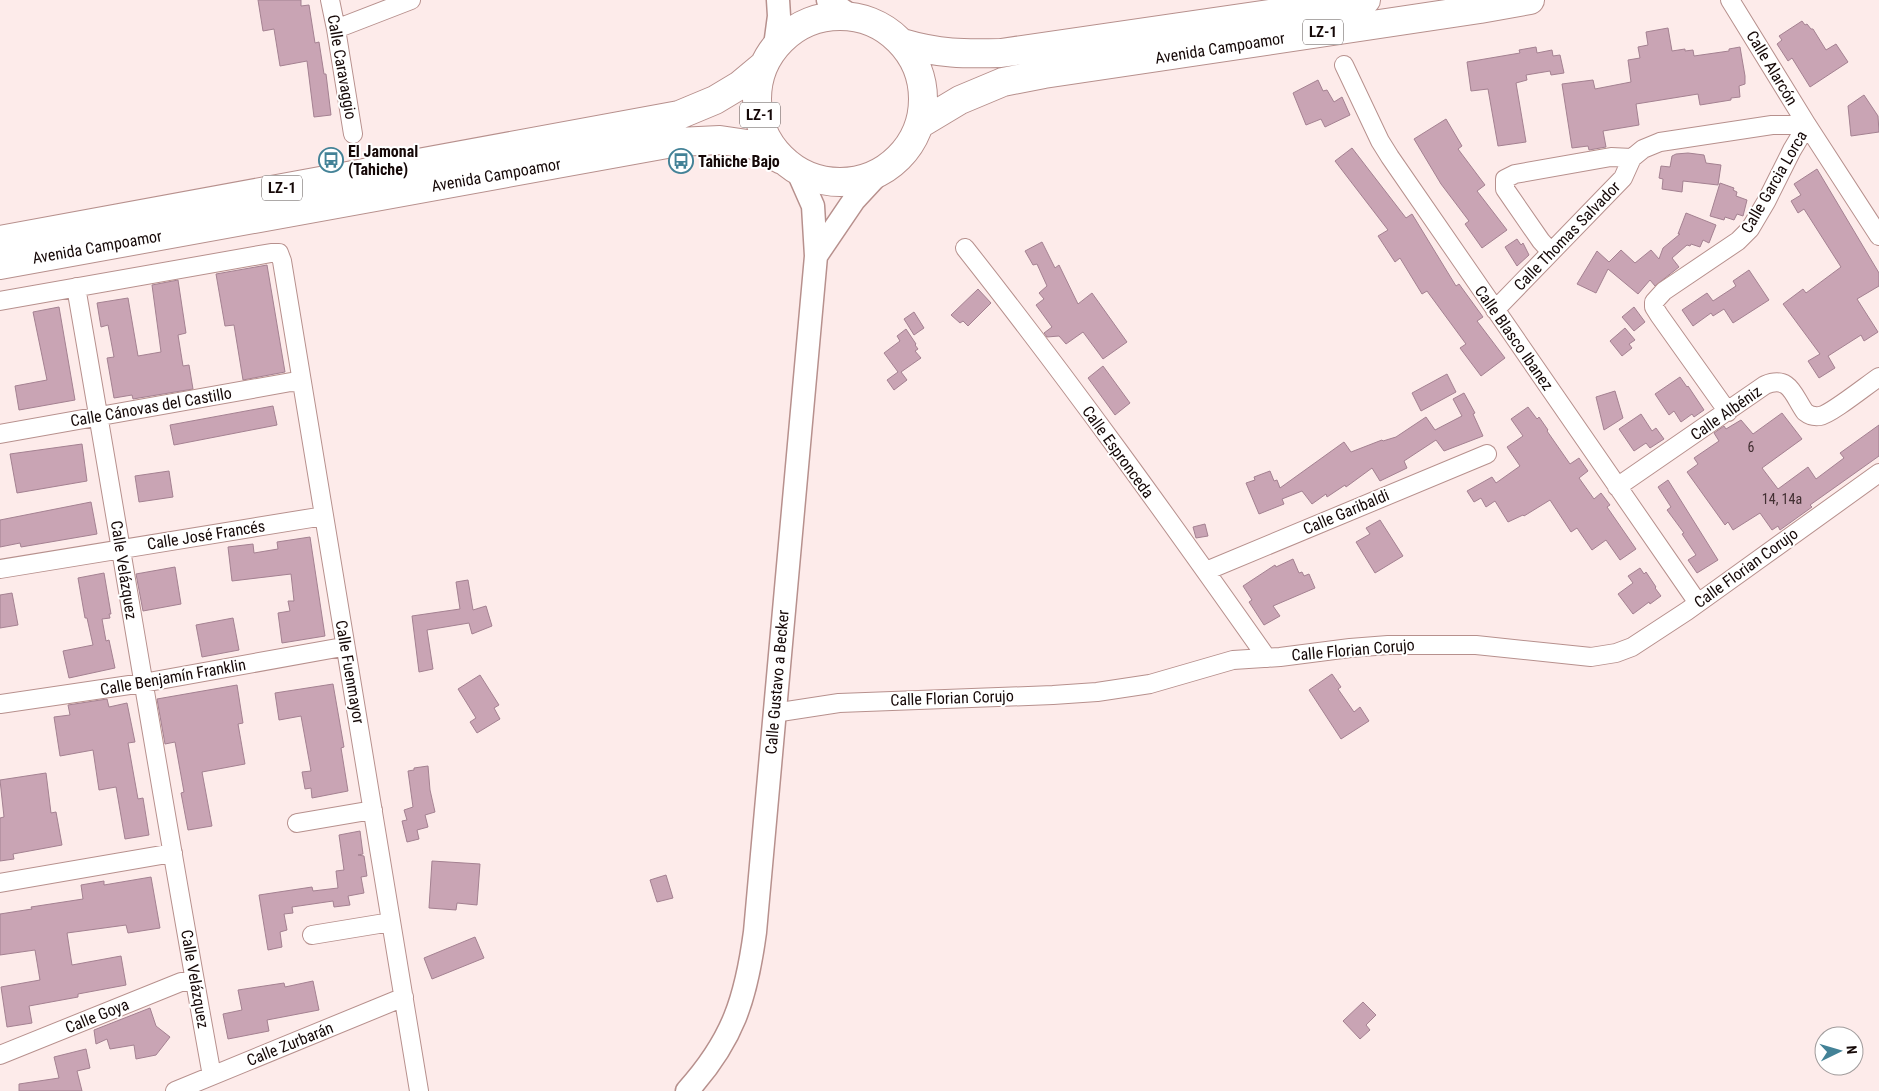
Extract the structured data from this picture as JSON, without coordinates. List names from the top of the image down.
{
  "streets": {
    "highway": ["LZ-1", "Avenida Campoamor"],
    "street": [
      "Calle Caravaggio",
      "Calle Alarcón",
      "Calle Garcia Lorca",
      "Calle Thomas Salvador",
      "Calle Blasco Ibanez",
      "Calle Cánovas del Castillo",
      "Calle Albéniz",
      "Calle Espronceda",
      "Calle Garibaldi",
      "Calle José Francés",
      "Calle Florian Corujo",
      "Calle Velázquez",
      "Calle Fuenmayor",
      "Calle Benjamín Franklin",
      "Calle Gustavo a Becker",
      "Calle Goya",
      "Calle Zurbarán"
    ]
  },
  "crossings": [
    ["LZ-1", "Avenida Campoamor"],
    ["LZ-1", "Calle Gustavo a Becker"],
    ["Avenida Campoamor", "Calle Gustavo a Becker"],
    ["Calle Alarcón", "Calle Garcia Lorca"],
    ["Calle Garcia Lorca", "Calle Albéniz"],
    ["Calle Thomas Salvador", "Calle Blasco Ibanez"],
    ["Calle Blasco Ibanez", "Calle Albéniz"],
    ["Calle Blasco Ibanez", "Calle Florian Corujo"],
    ["Calle Cánovas del Castillo", "Calle Velázquez"],
    ["Calle Cánovas del Castillo", "Calle Fuenmayor"],
    ["Calle Espronceda", "Calle Garibaldi"],
    ["Calle Espronceda", "Calle Florian Corujo"],
    ["Calle José Francés", "Calle Velázquez"],
    ["Calle José Francés", "Calle Fuenmayor"],
    ["Calle Florian Corujo", "Calle Gustavo a Becker"],
    ["Calle Velázquez", "Calle Fuenmayor"],
    ["Calle Velázquez", "Calle Benjamín Franklin"],
    ["Calle Velázquez", "Calle Goya"],
    ["Calle Velázquez", "Calle Zurbarán"],
    ["Calle Fuenmayor", "Calle Benjamín Franklin"],
    ["Calle Fuenmayor", "Calle Zurbarán"]
  ],
  "places": {
    "bus stop": ["El Jamonal (Tahiche)", "Tahiche Bajo"]
  },
  "house_numbers": ["6", "14, 14a"],
  "north": "right"
}
